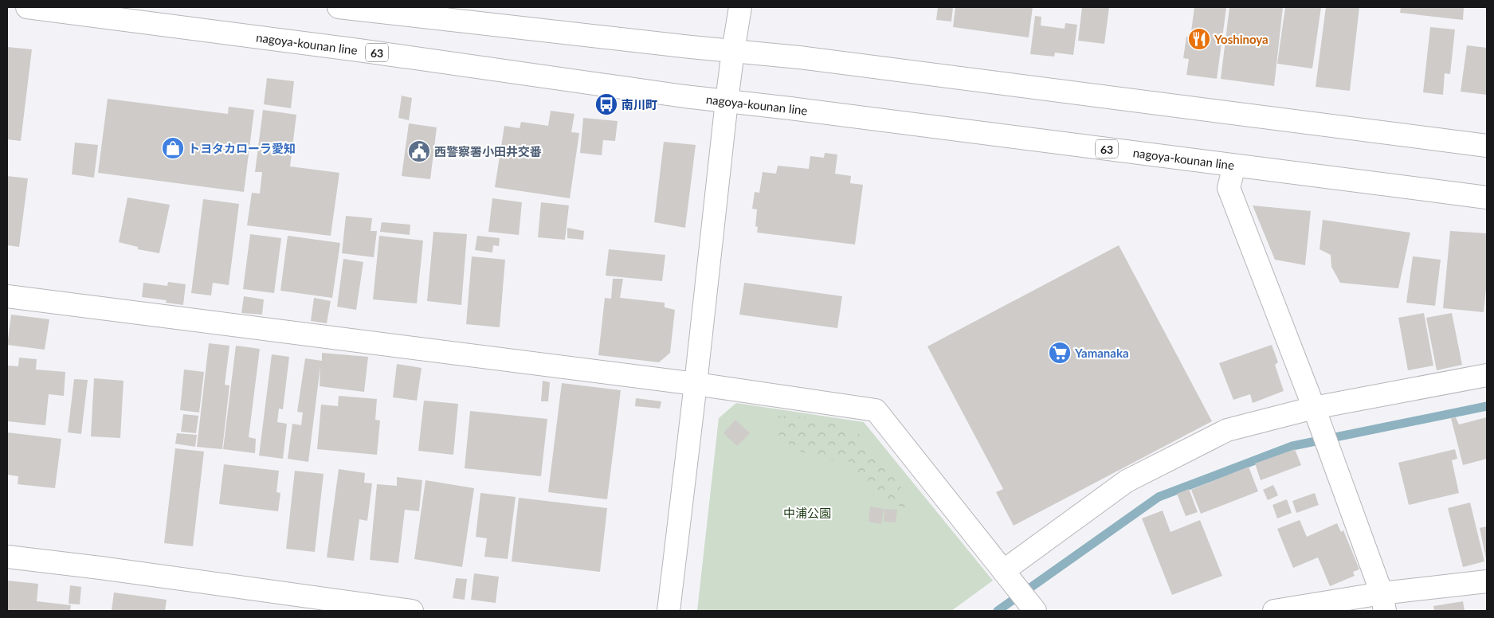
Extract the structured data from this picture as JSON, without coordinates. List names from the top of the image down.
{
  "streets": {
    "street": ["nagoya-kounan line", "63"]
  },
  "parks": ["中浦公園"],
  "places": {
    "restaurant": ["Yoshinoya"],
    "bus stop": ["南川町"],
    "shop": ["トヨタカローラ愛知"],
    "public building": ["西警察署小田井交番"],
    "supermarket": ["Yamanaka"]
  }
}
